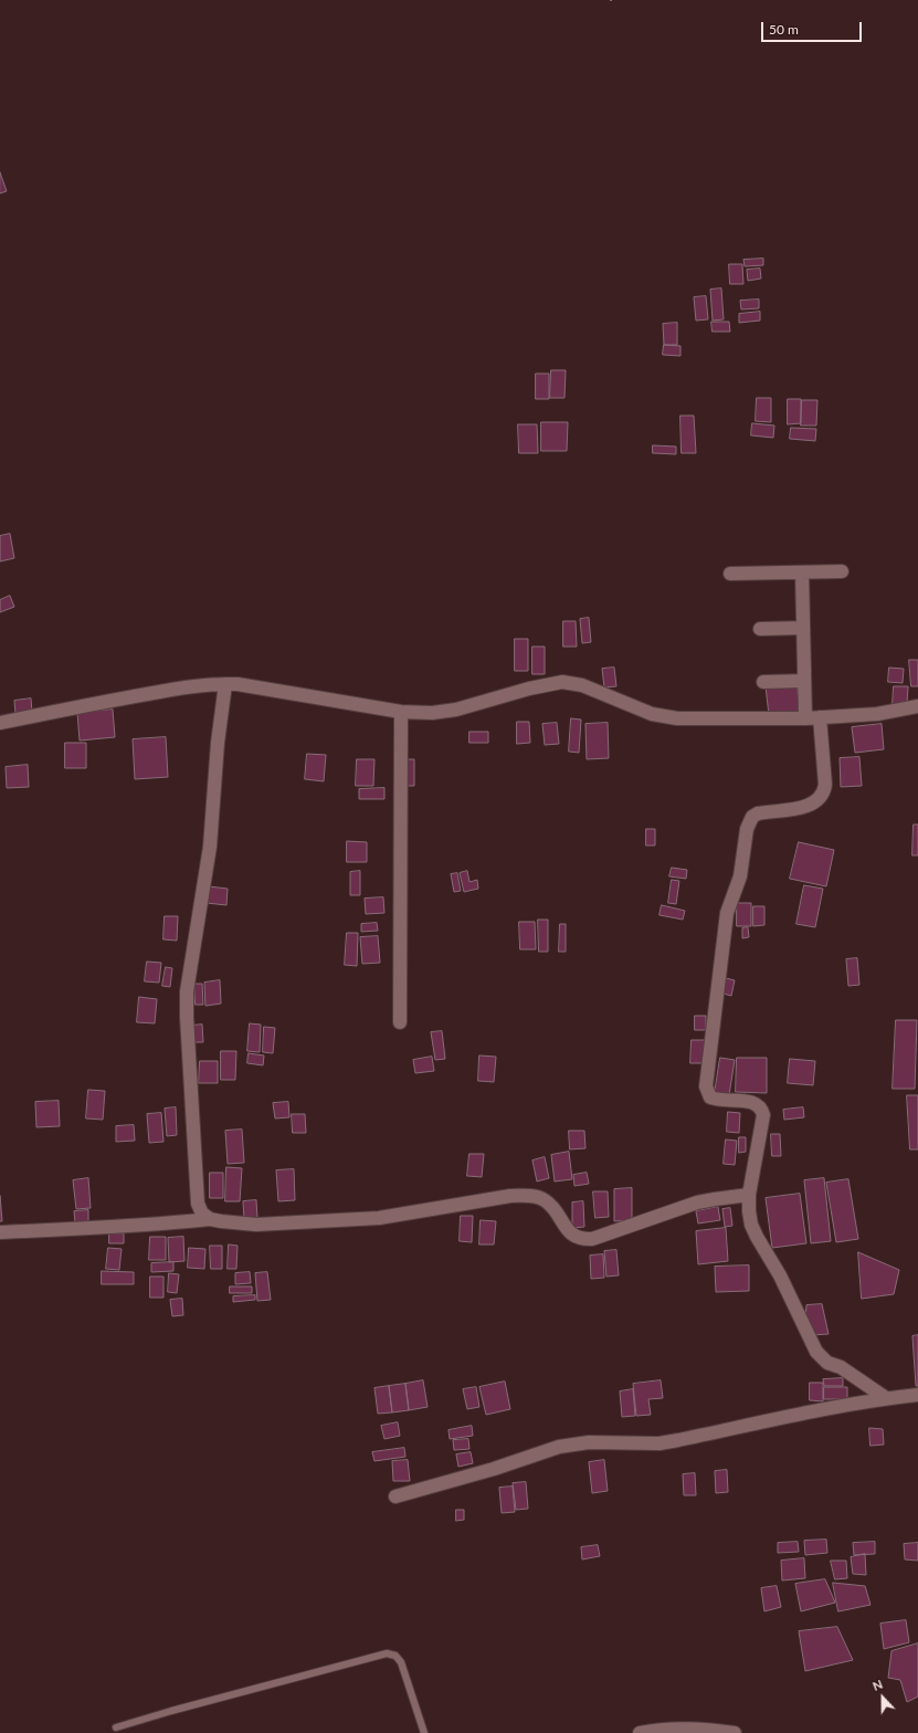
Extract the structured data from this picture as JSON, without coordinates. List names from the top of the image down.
{
  "scale_bar": "50 m",
  "north": "top"
}
